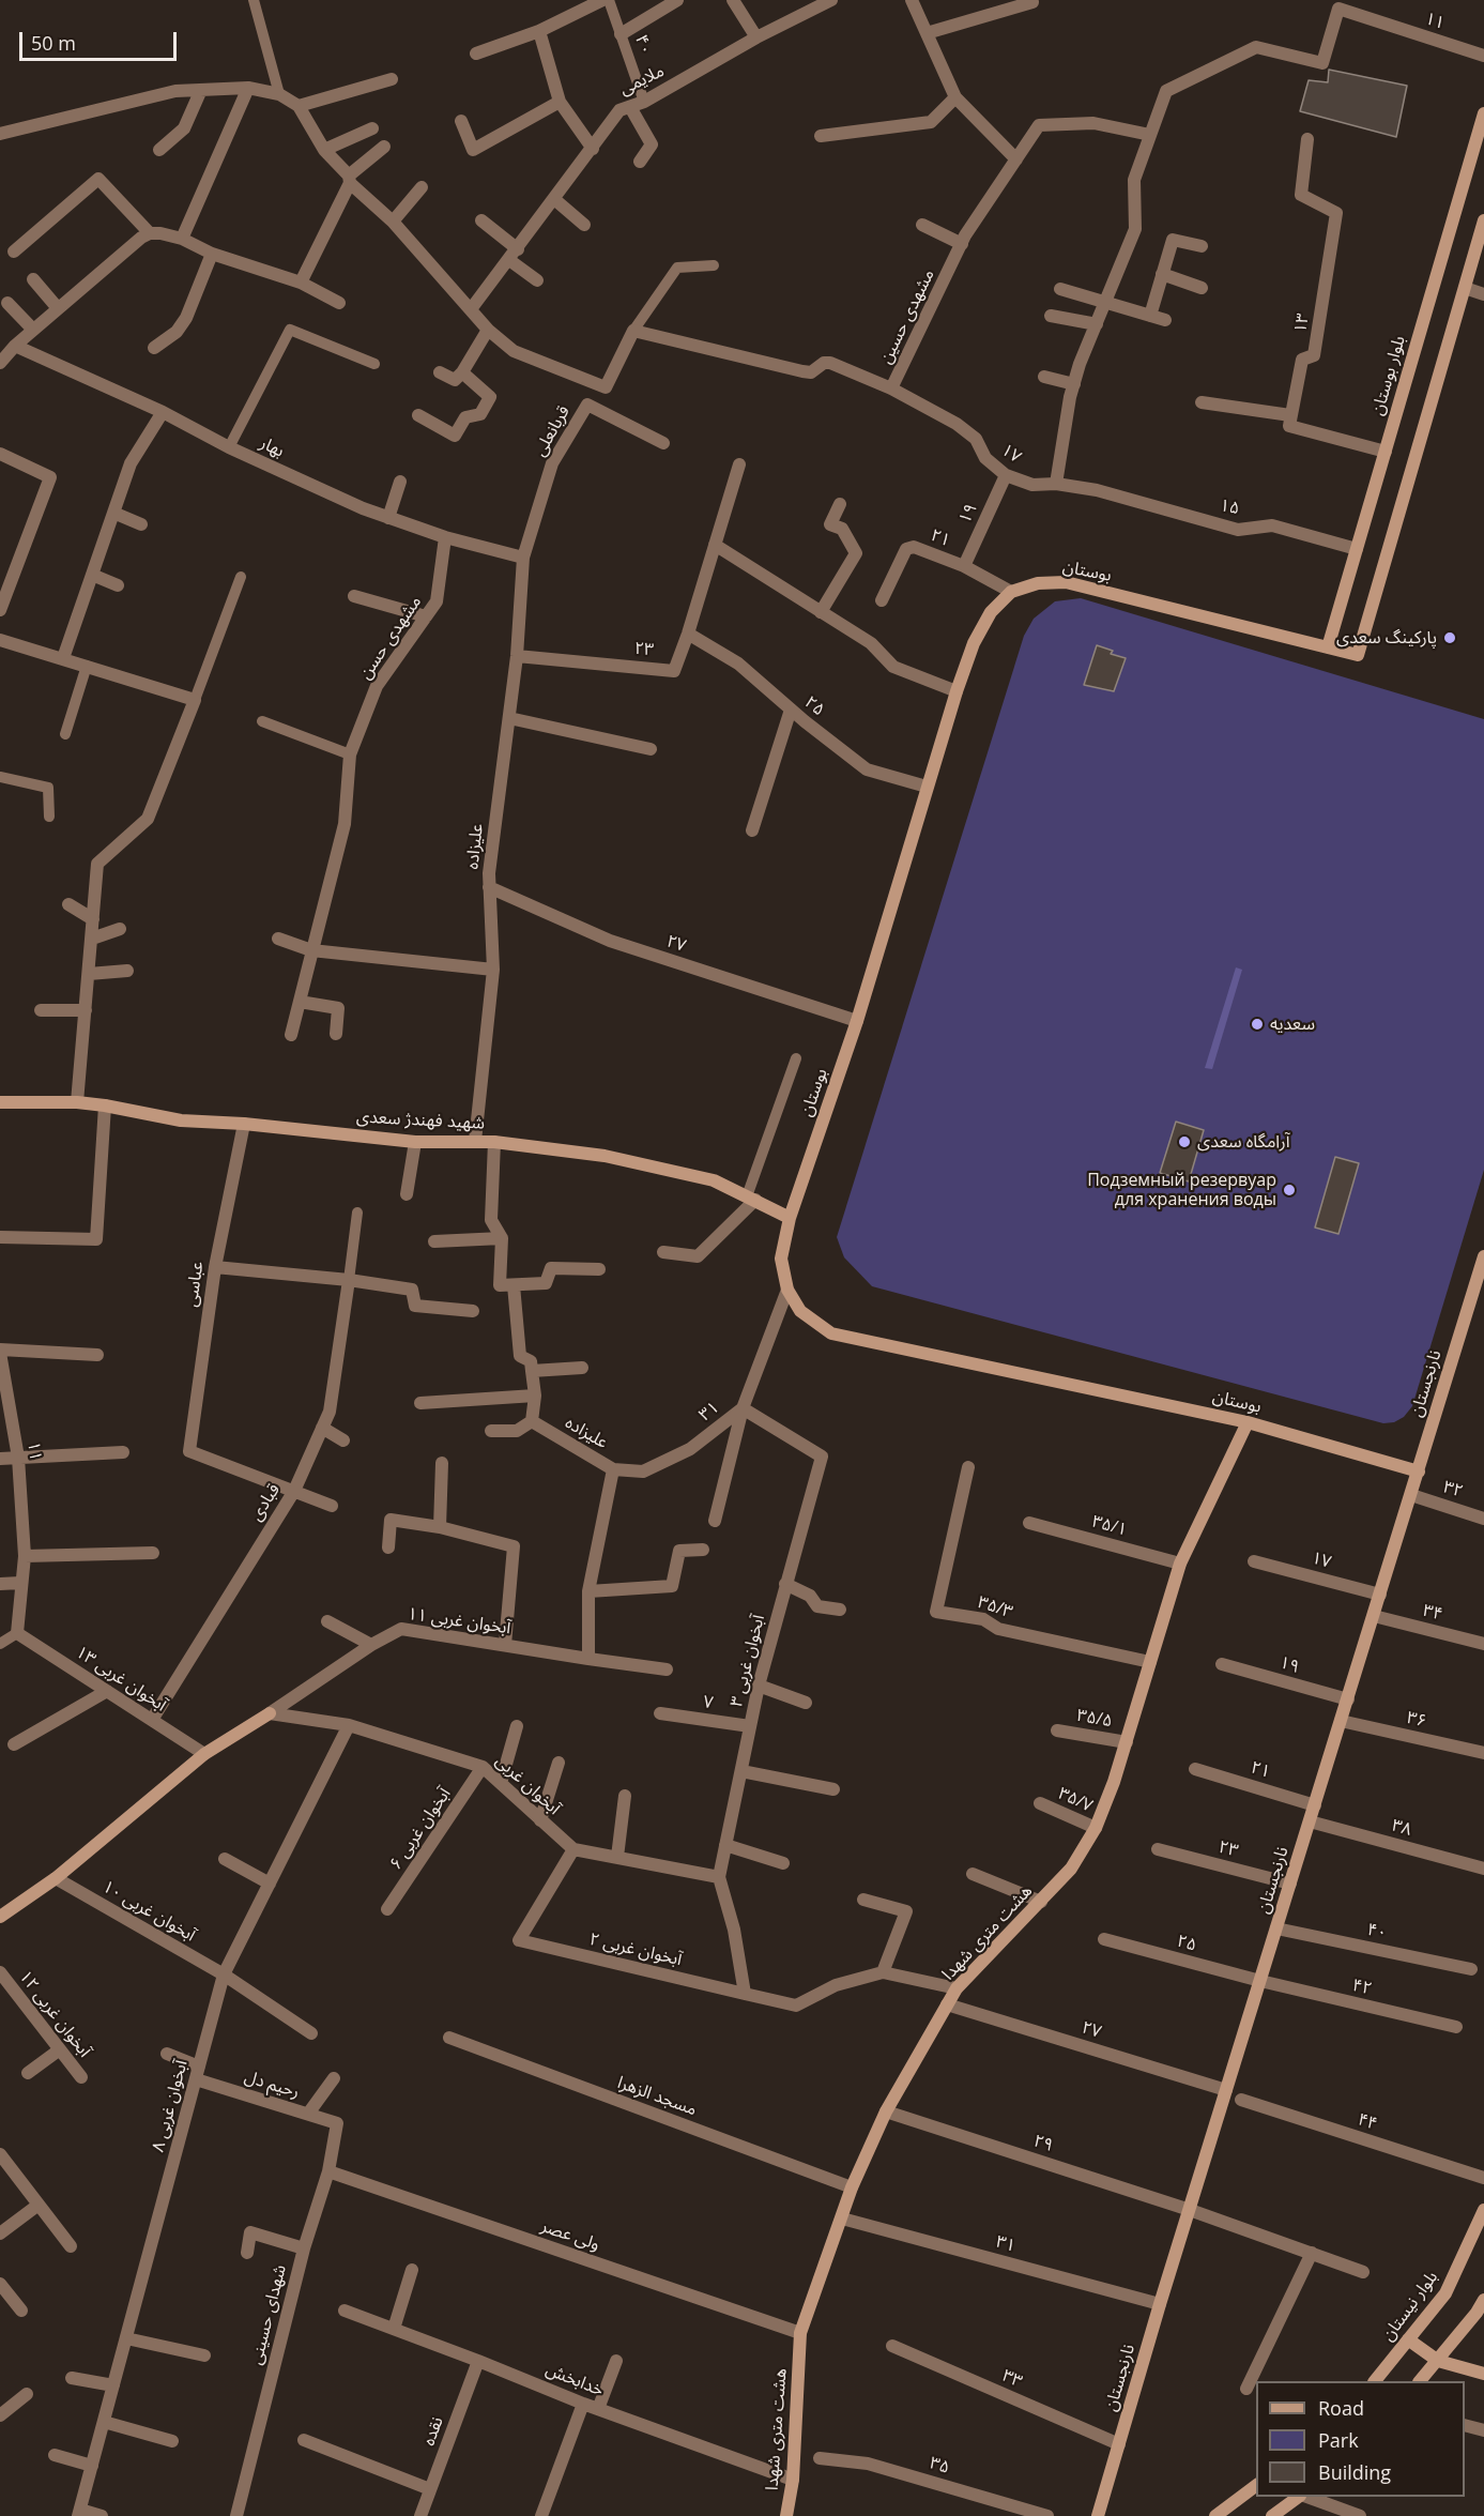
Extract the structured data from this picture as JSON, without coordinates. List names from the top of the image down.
{
  "streets": {
    "street": [
      "۱۱",
      "۴۰",
      "ملایمی",
      "مشهدی حسین",
      "۱۳",
      "بلوار بوستان",
      "قربانعلی",
      "بهار",
      "۱۷",
      "۱۵",
      "۱۹",
      "۲۱",
      "بوستان",
      "مشهدی حسن",
      "۲۳",
      "۲۵",
      "علیزاده",
      "۲۷",
      "شهید فهندژ سعدی",
      "عباسی",
      "نارنجستان",
      "۳۱",
      "۳۲",
      "قبادی",
      "۳۵/۱",
      "۳۵/۳",
      "۳۴",
      "آبخوان غربی ۱۱",
      "آبخوان غربی ۳",
      "آبخوان غربی ۱۳",
      "۷",
      "۳۵/۵",
      "۳۶",
      "آبخوان غربی",
      "۳۵/۷",
      "۳۸",
      "آبخوان غربی ۶",
      "آبخوان غربی ۱۰",
      "هشت متری شهدا",
      "آبخوان غربی ۲",
      "۴۲",
      "آبخوان غربی ۱۲",
      "رحیم دل",
      "مسجد الزهرا",
      "آبخوان غربی ۸",
      "۴۴",
      "۲۹",
      "ولی عصر",
      "بلوار نیستان",
      "شهدای حسینی",
      "۳۳",
      "خدابخش",
      "نقده",
      "۳۵"
    ]
  },
  "crossings": [
    ["۱۱", "مشهدی حسین"],
    ["۱۱", "آبخوان غربی ۱۳"],
    ["۴۰", "ملایمی"],
    ["۴۰", "نارنجستان"],
    ["مشهدی حسین", "۱۷"],
    ["بلوار بوستان", "۱۵"],
    ["بلوار بوستان", "بوستان"],
    ["قربانعلی", "بهار"],
    ["قربانعلی", "علیزاده"],
    ["بهار", "مشهدی حسن"],
    ["بهار", "علیزاده"],
    ["۱۷", "۱۵"],
    ["۱۷", "۱۹"],
    ["۱۷", "نارنجستان"],
    ["۱۹", "۲۱"],
    ["۱۹", "نارنجستان"],
    ["۲۱", "بوستان"],
    ["۲۱", "نارنجستان"],
    ["بوستان", "۲۵"],
    ["بوستان", "۲۷"],
    ["بوستان", "شهید فهندژ سعدی"],
    ["بوستان", "نارنجستان"],
    ["بوستان", "هشت متری شهدا"],
    ["۲۳", "۲۵"],
    ["۲۳", "علیزاده"],
    ["۲۳", "نارنجستان"],
    ["۲۵", "نارنجستان"],
    ["۲۵", "۴۲"],
    ["علیزاده", "۲۷"],
    ["علیزاده", "شهید فهندژ سعدی"],
    ["علیزاده", "۳۱"],
    ["علیزاده", "آبخوان غربی ۱۱"],
    ["۲۷", "نارنجستان"],
    ["۲۷", "هشت متری شهدا"],
    ["شهید فهندژ سعدی", "عباسی"],
    ["عباسی", "قبادی"],
    ["نارنجستان", "۳۱"],
    ["نارنجستان", "۳۲"],
    ["نارنجستان", "۳۴"],
    ["نارنجستان", "۳۶"],
    ["نارنجستان", "۳۸"],
    ["نارنجستان", "۴۲"],
    ["نارنجستان", "۲۹"],
    ["نارنجستان", "۳۳"],
    ["۳۱", "آبخوان غربی ۳"],
    ["۳۱", "هشت متری شهدا"],
    ["قبادی", "آبخوان غربی ۱۳"],
    ["۳۵/۱", "هشت متری شهدا"],
    ["۳۵/۳", "هشت متری شهدا"],
    ["آبخوان غربی ۱۱", "آبخوان غربی"],
    ["آبخوان غربی ۳", "۷"],
    ["۳۵/۵", "هشت متری شهدا"],
    ["آبخوان غربی", "آبخوان غربی ۶"],
    ["آبخوان غربی", "آبخوان غربی ۲"],
    ["آبخوان غربی", "آبخوان غربی ۸"],
    ["۳۵/۷", "هشت متری شهدا"],
    ["آبخوان غربی ۱۰", "آبخوان غربی ۸"],
    ["هشت متری شهدا", "مسجد الزهرا"],
    ["هشت متری شهدا", "۲۹"],
    ["هشت متری شهدا", "ولی عصر"],
    ["هشت متری شهدا", "خدابخش"],
    ["رحیم دل", "آبخوان غربی ۸"],
    ["رحیم دل", "شهدای حسینی"],
    ["ولی عصر", "شهدای حسینی"],
    ["خدابخش", "نقده"]
  ],
  "places": [
    "پارکینگ سعدی",
    "سعدیه",
    "آرامگاه سعدی",
    "Подземный резервуар для хранения воды"
  ],
  "legend": ["Road", "Park", "Building"],
  "scale_bar": "50 m"
}
